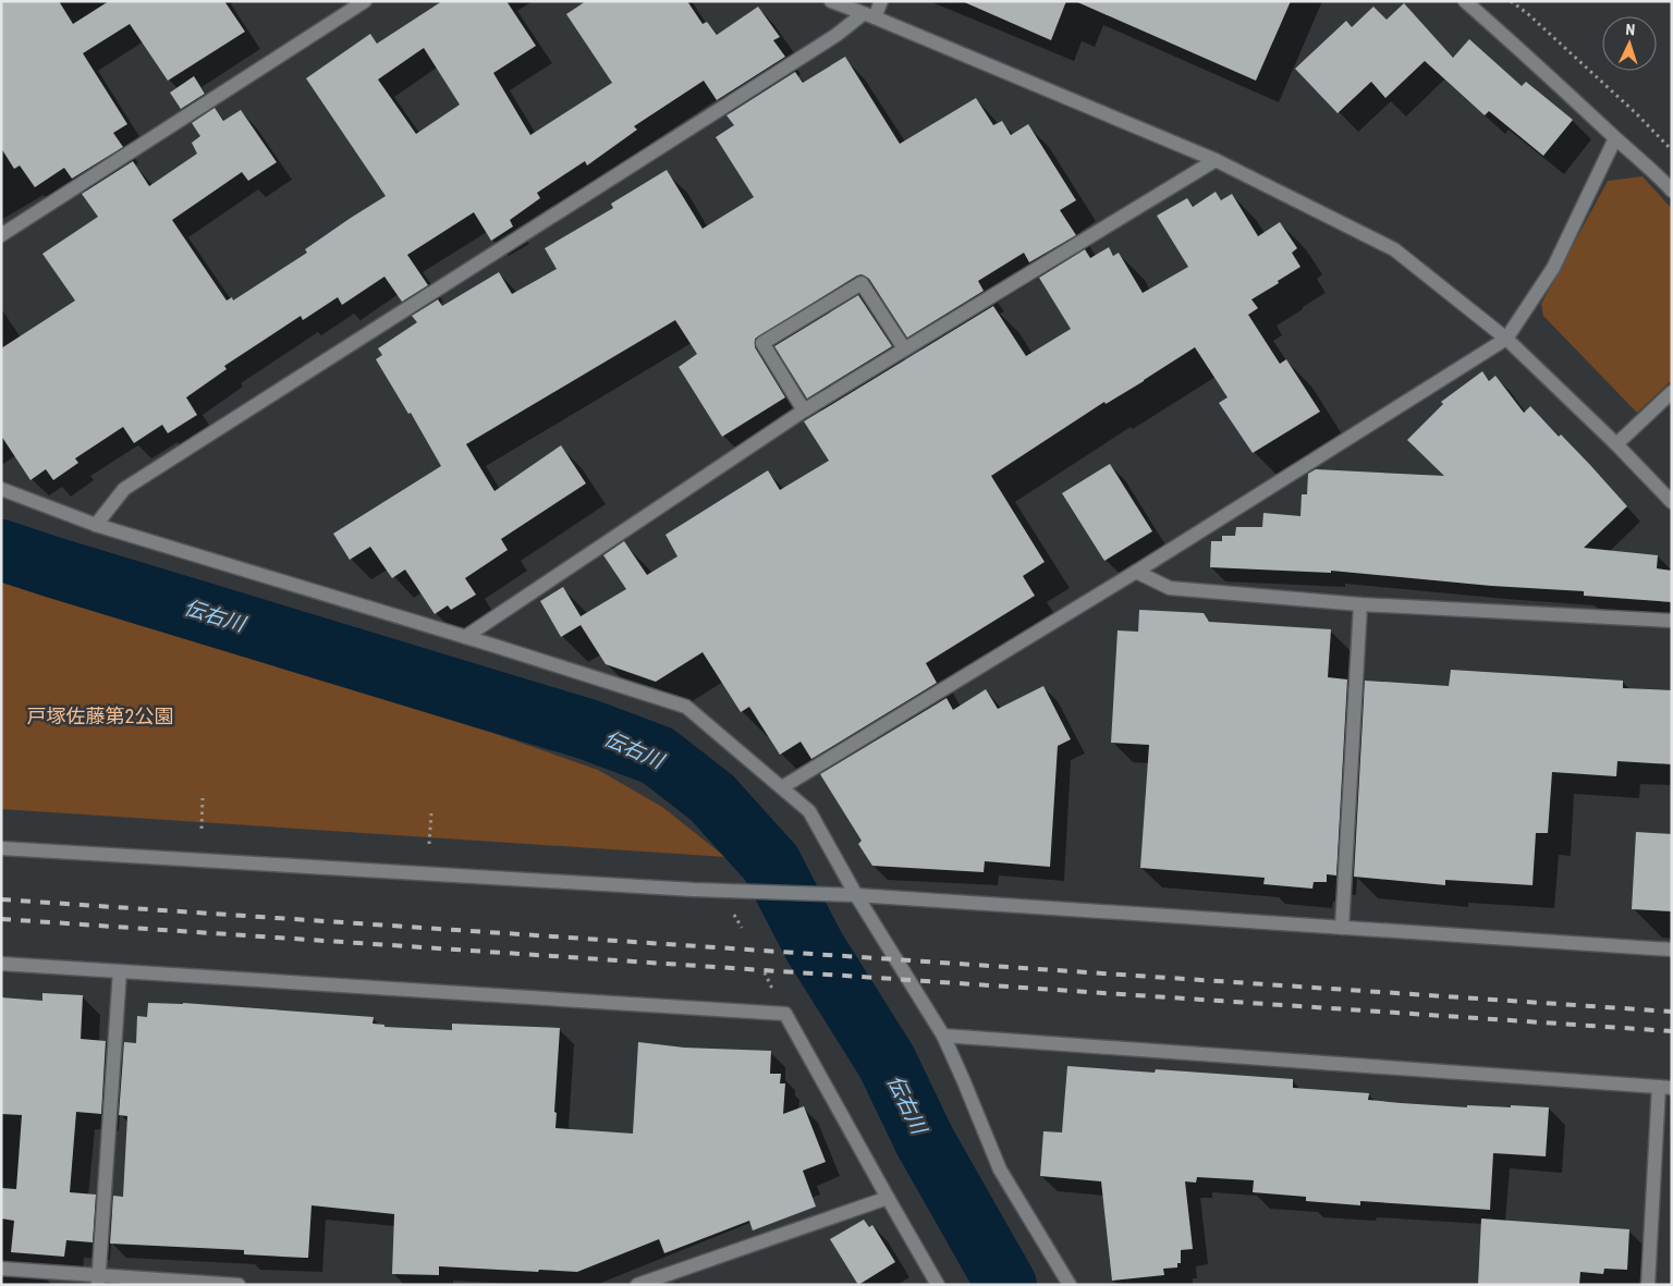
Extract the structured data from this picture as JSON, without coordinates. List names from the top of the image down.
{
  "water": ["伝右川"],
  "parks": ["戸塚佐藤第2公園"],
  "north": "top"
}
